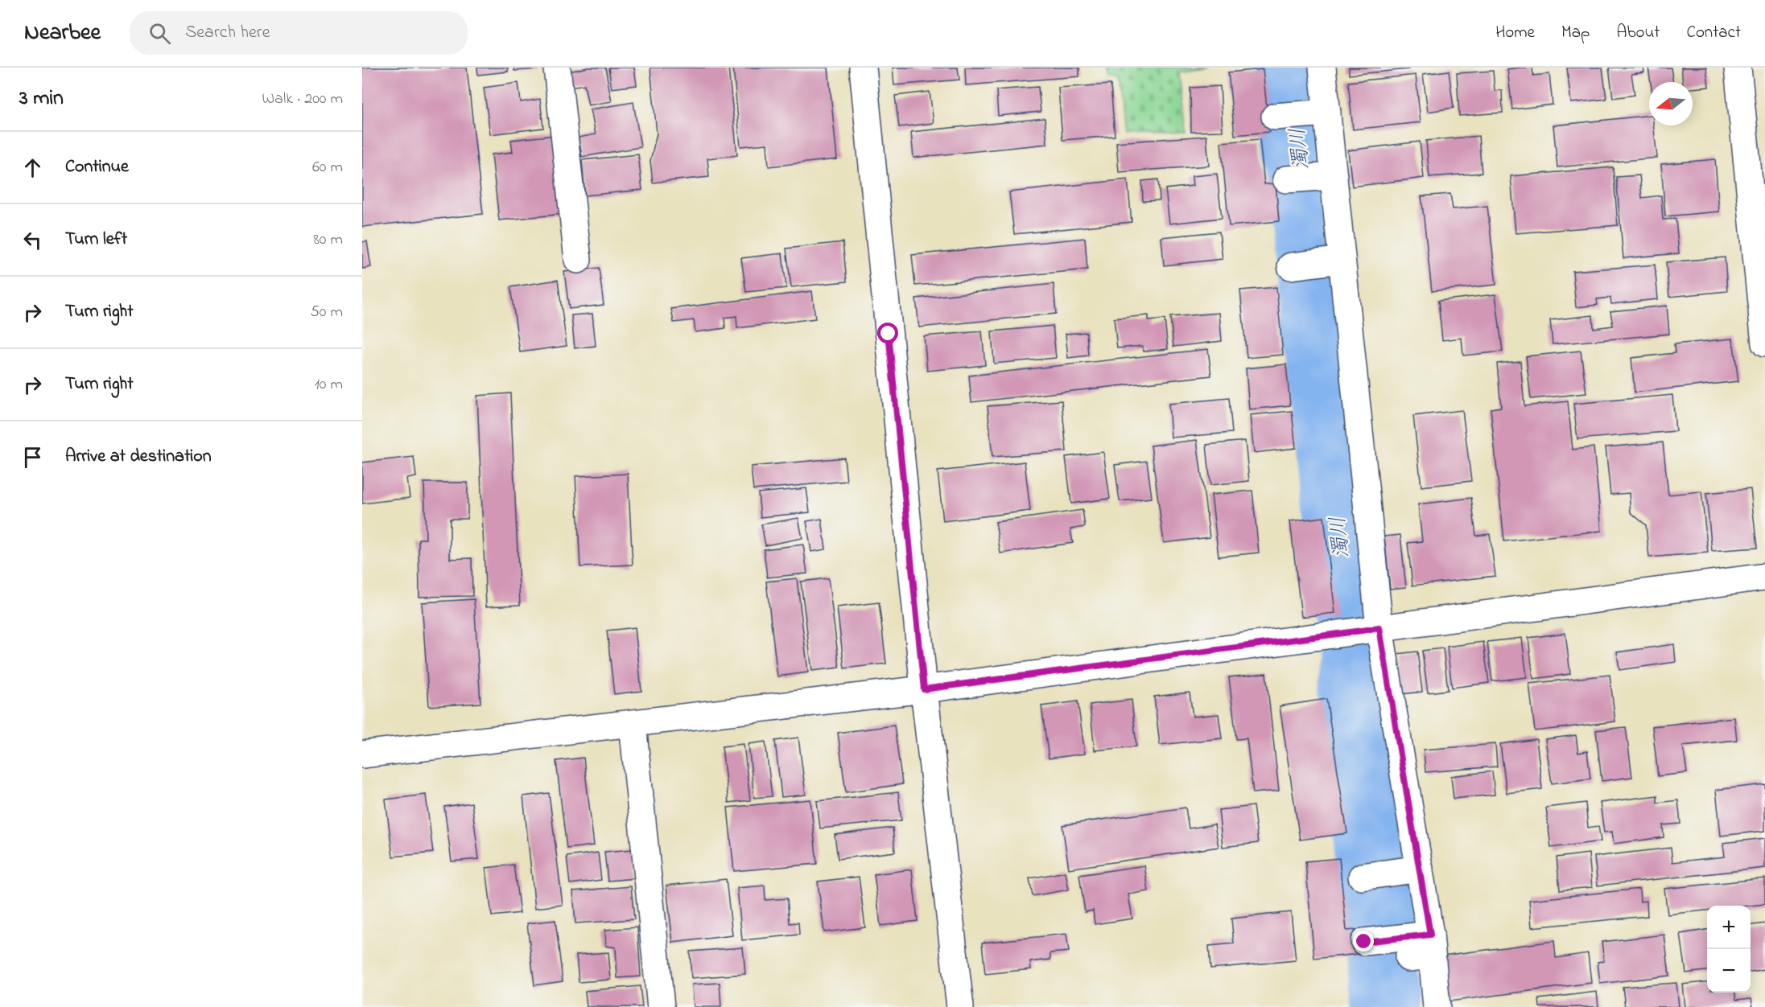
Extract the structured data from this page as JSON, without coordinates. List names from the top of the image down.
{
  "water": ["濁川"],
  "north": "left",
  "page": {
    "header": "Nearbee",
    "search": "Search here",
    "nav": [
      "Home",
      "Map",
      "About",
      "Contact"
    ],
    "heading": ["3 min", "Walk · 200 m"],
    "list": [
      ["Continue", "60 m"],
      ["Turn left", "80 m"],
      ["Turn right", "50 m"],
      ["Turn right", "10 m"],
      "Arrive at destination"
    ],
    "map_buttons": ["+", "−"]
  }
}
